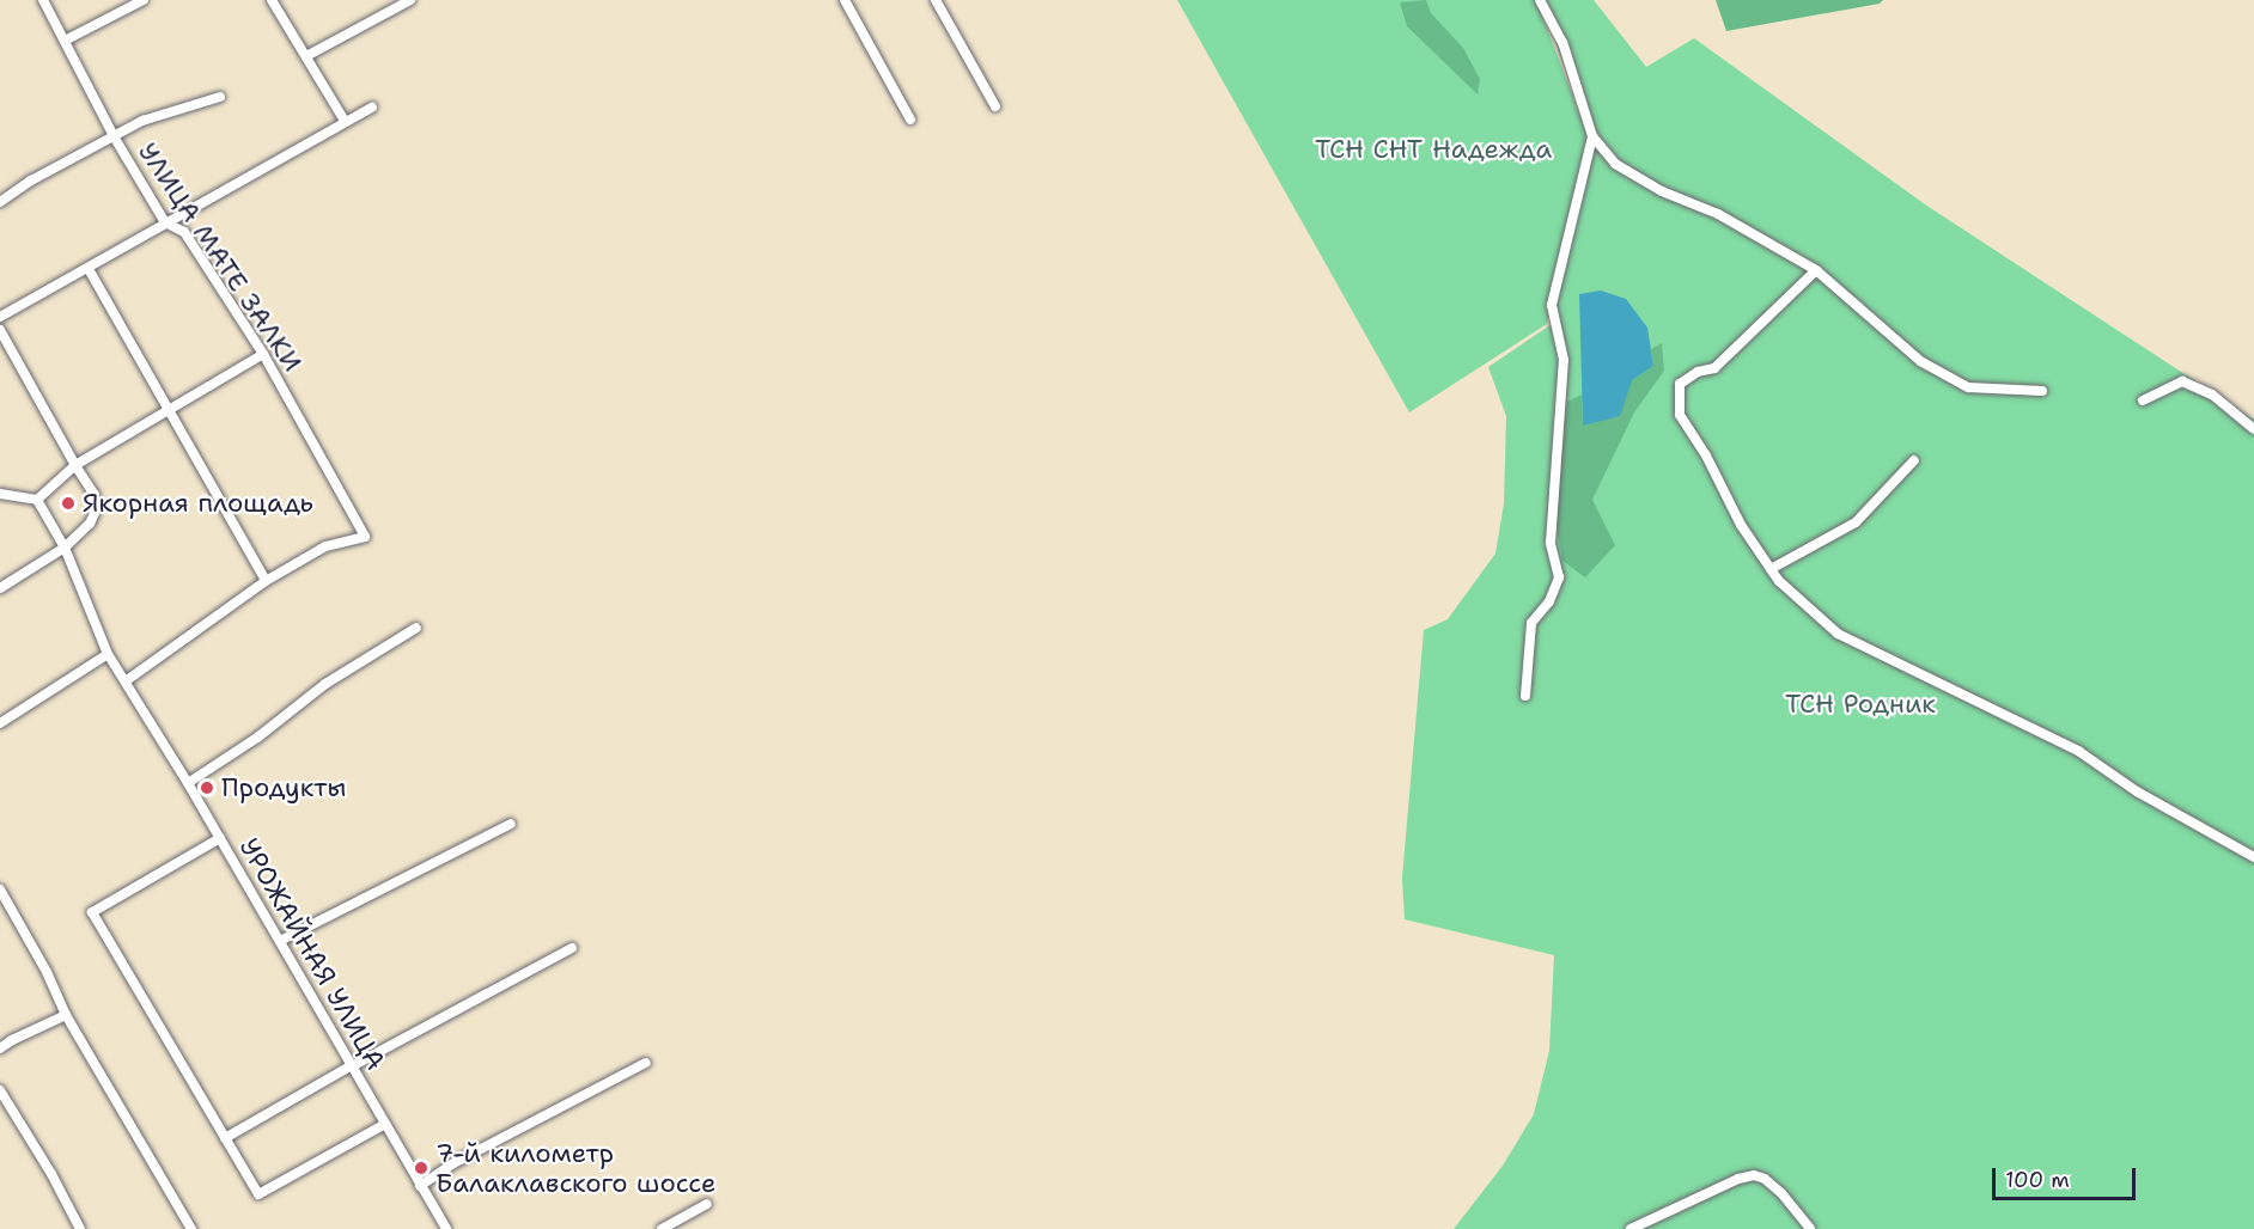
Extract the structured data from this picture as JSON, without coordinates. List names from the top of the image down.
{
  "streets": {
    "street": ["УЛИЦА МАТЕ ЗАЛКИ", "УРОЖАЙНАЯ УЛИЦА"]
  },
  "parks": ["ТСН СНТ Надежда", "ТСН Родник"],
  "places": ["Якорная площадь", "Продукты", "7-й километр Балаклавского шоссе"],
  "scale_bar": "100 m"
}
